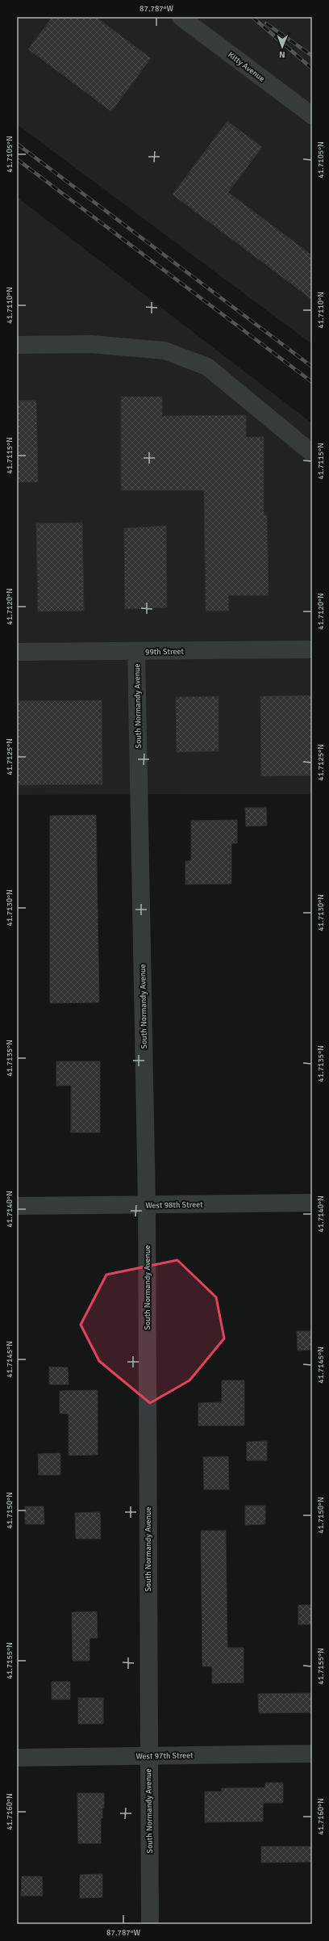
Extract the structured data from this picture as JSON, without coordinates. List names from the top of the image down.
{
  "streets": {
    "street": [
      "Kitty Avenue",
      "99th Street",
      "South Normandy Avenue",
      "West 98th Street",
      "West 97th Street"
    ]
  },
  "crossings": [
    ["99th Street", "South Normandy Avenue"],
    ["South Normandy Avenue", "West 98th Street"],
    ["South Normandy Avenue", "West 97th Street"]
  ],
  "north": "bottom",
  "coordinates": [
    "87.787°W",
    "41.7105°N",
    "41.7110°N",
    "41.7115°N",
    "41.7120°N",
    "41.7125°N",
    "41.7130°N",
    "41.7135°N",
    "41.7140°N",
    "41.7145°N",
    "41.7150°N",
    "41.7155°N",
    "41.7160°N"
  ]
}
